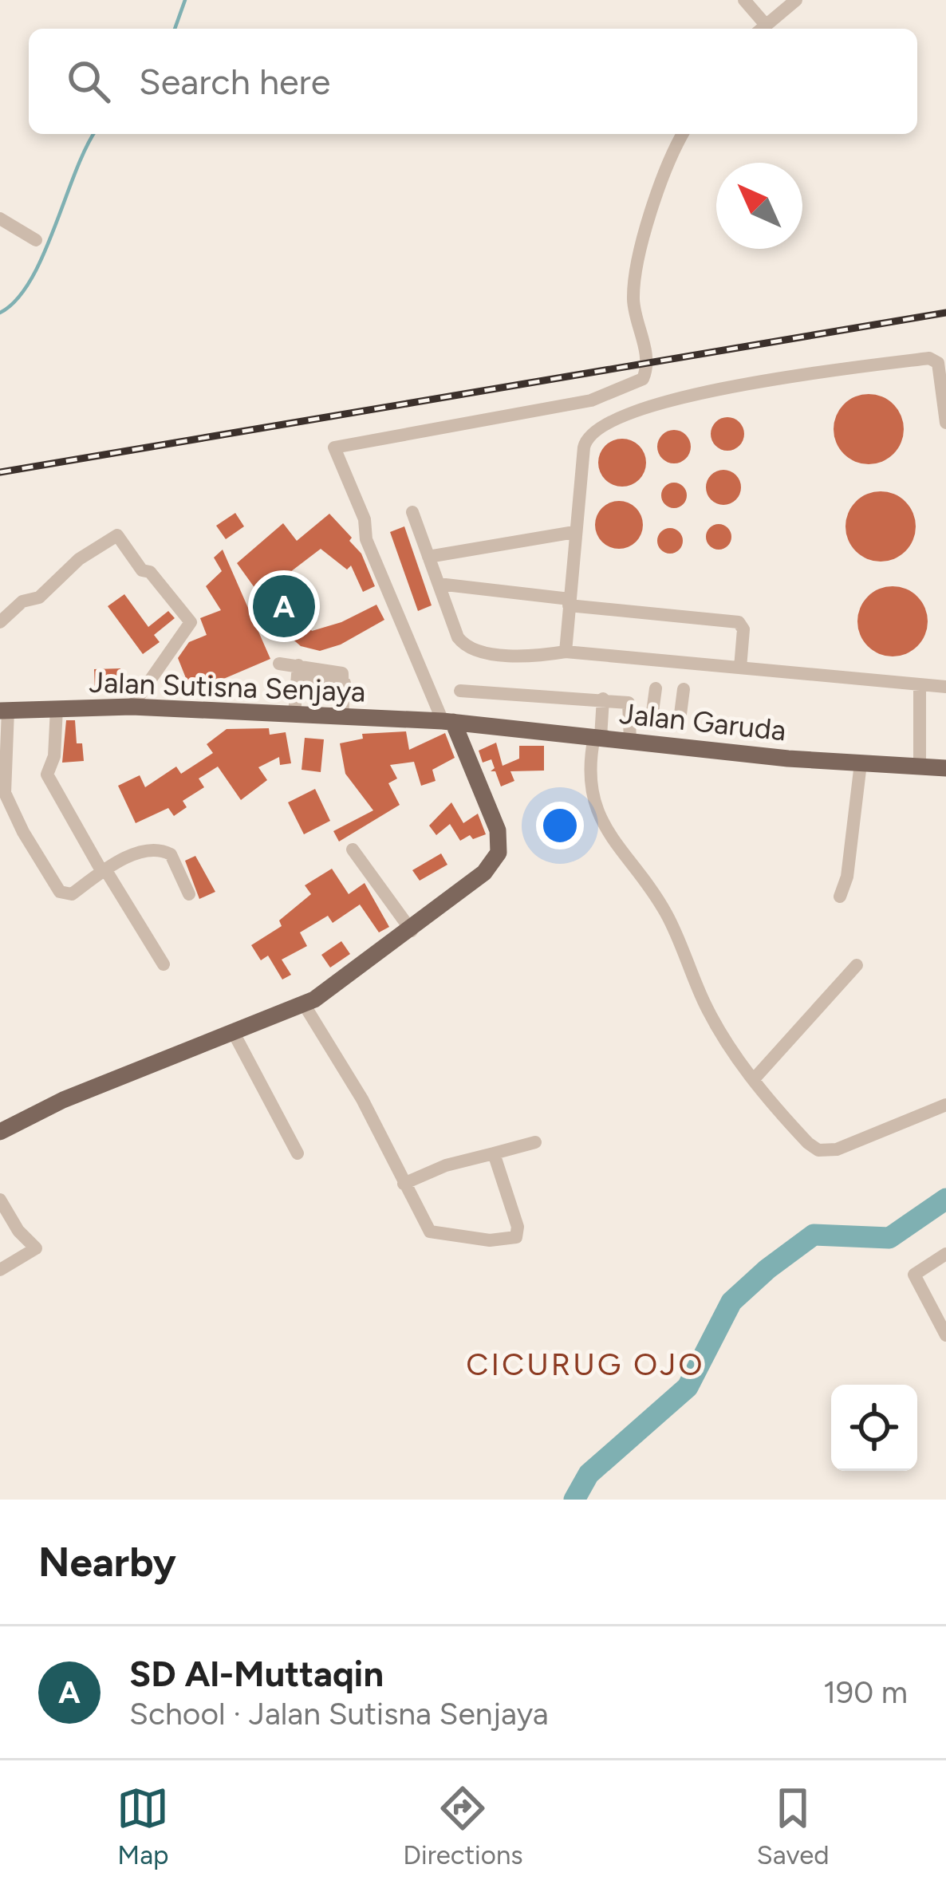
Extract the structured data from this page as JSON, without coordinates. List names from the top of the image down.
{
  "streets": {
    "main road": ["Jalan Sutisna Senjaya", "Jalan Garuda"]
  },
  "crossings": [
    ["Jalan Sutisna Senjaya", "Jalan Garuda"]
  ],
  "districts": ["CICURUG OJO"],
  "north": "top left",
  "page": {
    "search": "Search here",
    "pins": "A",
    "heading": "Nearby",
    "list": [
      {
        "mark": "A",
        "name": "SD Al-Muttaqin",
        "note": "School · Jalan Sutisna Senjaya",
        "value": "190 m"
      }
    ],
    "nav": ["Map", "Directions", "Saved"]
  }
}
